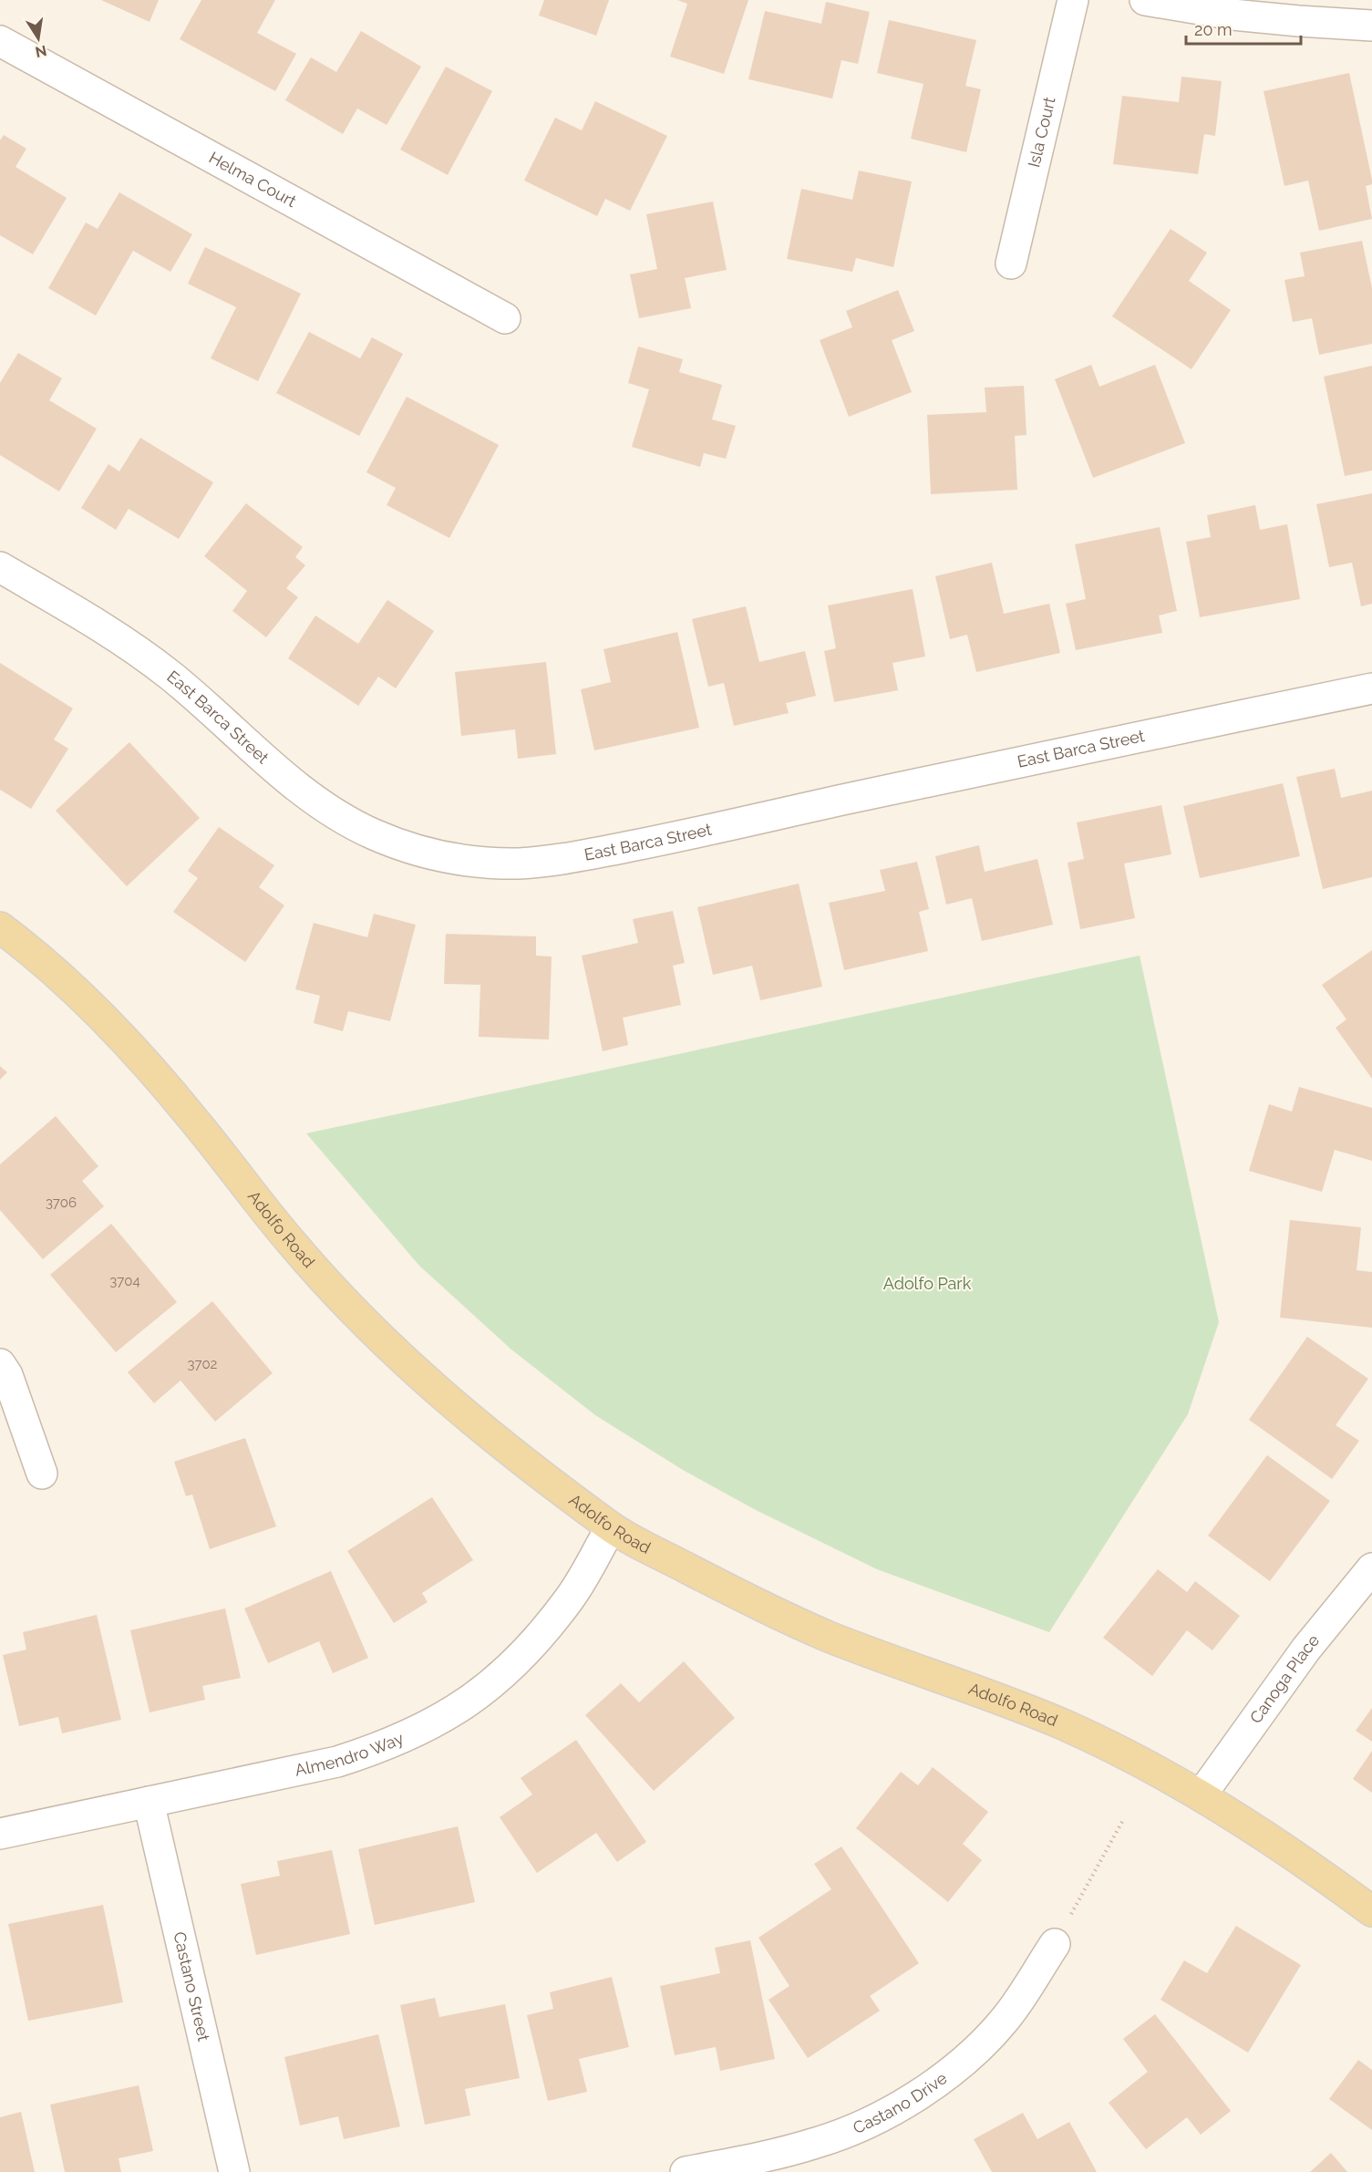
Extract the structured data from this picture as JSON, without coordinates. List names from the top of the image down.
{
  "streets": {
    "main road": ["Adolfo Road"],
    "street": [
      "Isla Court",
      "Helma Court",
      "East Barca Street",
      "Canoga Place",
      "Almendro Way",
      "Castano Street",
      "Castano Drive"
    ]
  },
  "crossings": [
    ["Adolfo Road", "Canoga Place"],
    ["Adolfo Road", "Almendro Way"],
    ["Almendro Way", "Castano Street"]
  ],
  "parks": ["Adolfo Park"],
  "house_numbers": ["3706", "3704", "3702"],
  "scale_bar": "20 m",
  "north": "bottom"
}
